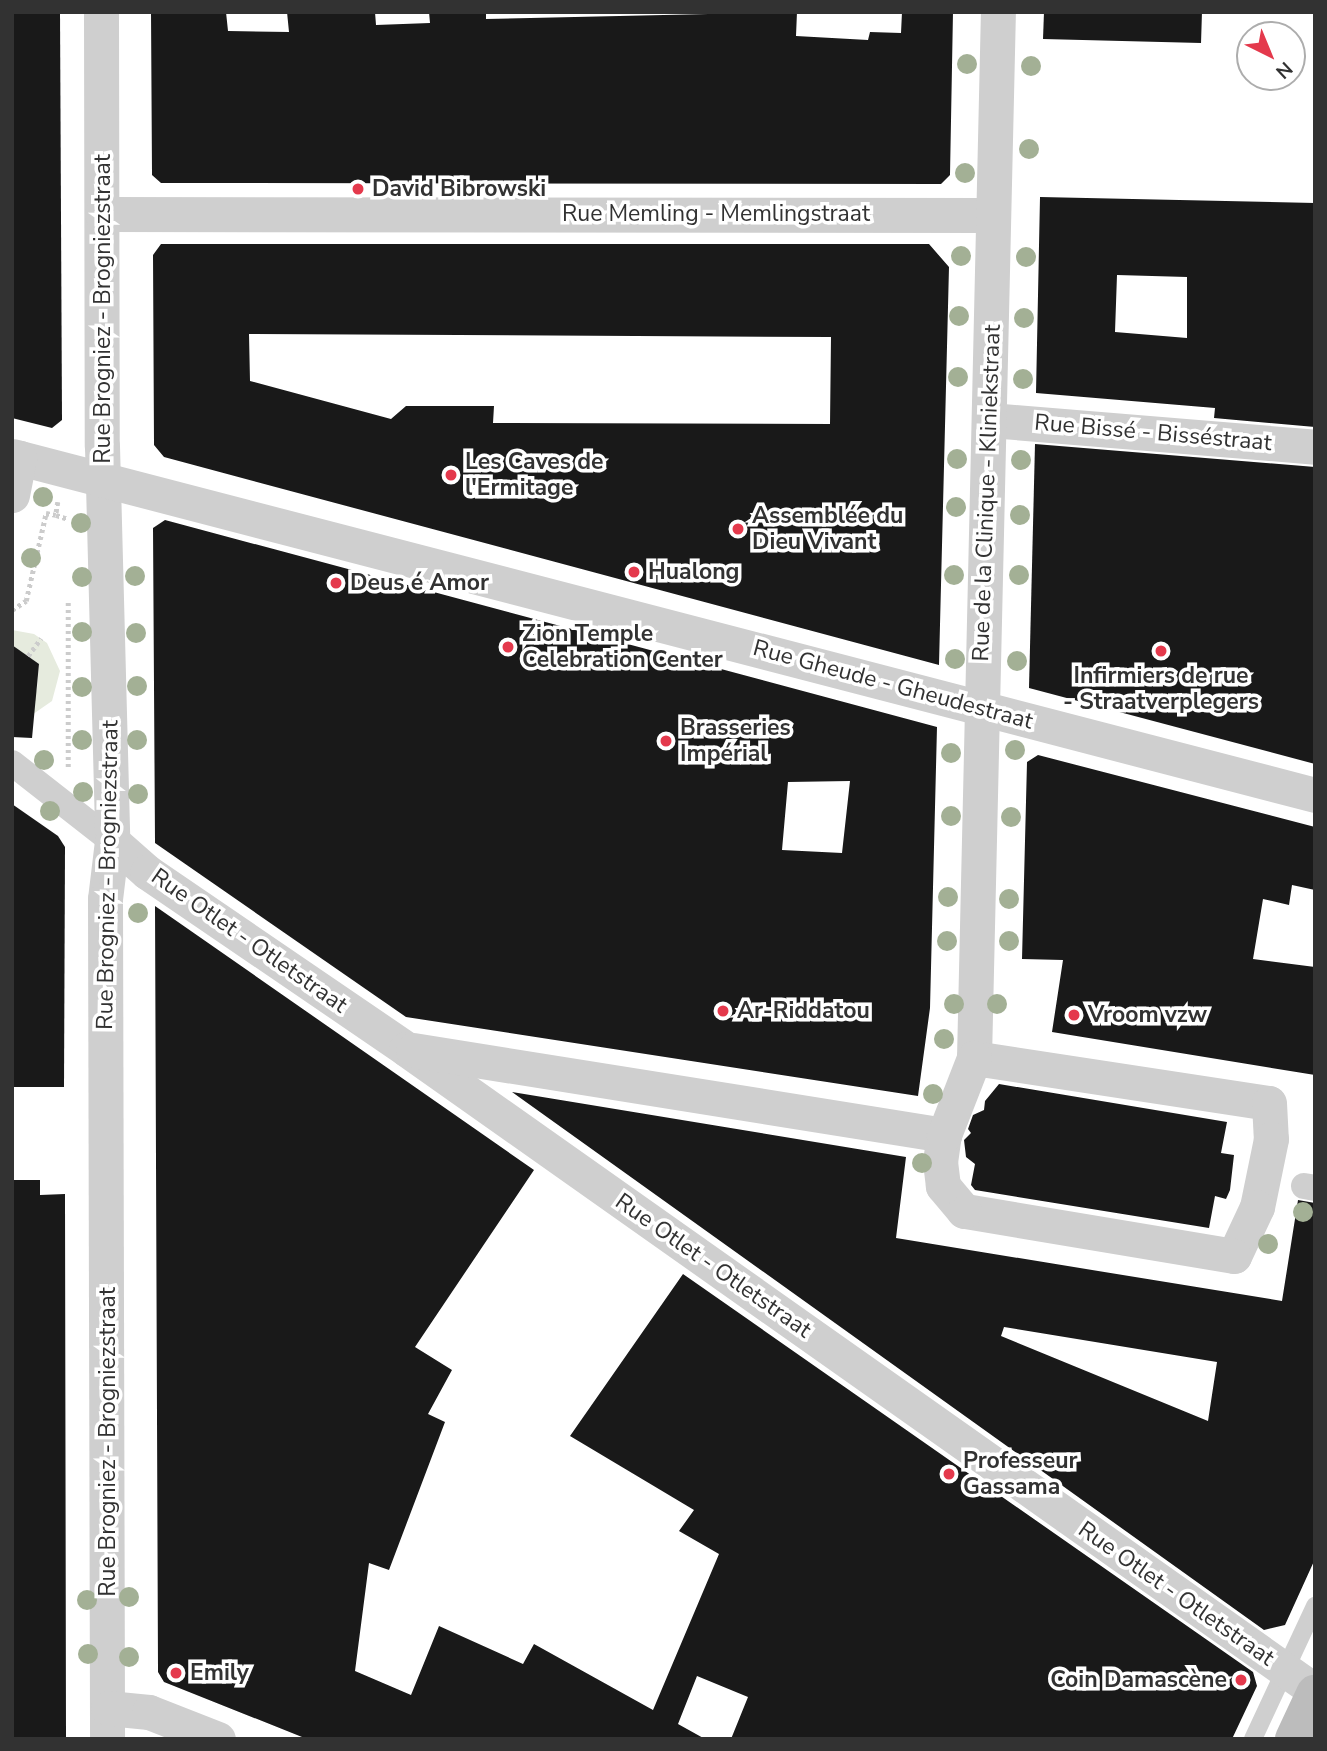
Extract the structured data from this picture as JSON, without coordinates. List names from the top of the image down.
{
  "streets": {
    "street": [
      "Rue Memling - Memlingstraat",
      "Rue Brogniez - Brogniezstraat",
      "Rue Bissé - Bisséstraat",
      "Rue de la Clinique - Kliniekstraat",
      "Rue Gheude - Gheudestraat",
      "Rue Otlet - Otletstraat"
    ]
  },
  "crossings": [
    ["Rue Memling - Memlingstraat", "Rue Brogniez - Brogniezstraat"],
    ["Rue Memling - Memlingstraat", "Rue de la Clinique - Kliniekstraat"],
    ["Rue Brogniez - Brogniezstraat", "Rue Gheude - Gheudestraat"],
    ["Rue Brogniez - Brogniezstraat", "Rue Otlet - Otletstraat"],
    ["Rue Bissé - Bisséstraat", "Rue de la Clinique - Kliniekstraat"],
    ["Rue de la Clinique - Kliniekstraat", "Rue Gheude - Gheudestraat"]
  ],
  "places": [
    "David Bibrowski",
    "Les Caves de l'Ermitage",
    "Assemblée du Dieu Vivant",
    "Hualong",
    "Deus é Amor",
    "Zion Temple Celebration Center",
    "Infirmiers de rue - Straatverplegers",
    "Brasseries Impérial",
    "Ar-Riddatou",
    "Vroom vzw",
    "Professeur Gassama",
    "Emily",
    "Coin Damascène"
  ],
  "north": "bottom right"
}
